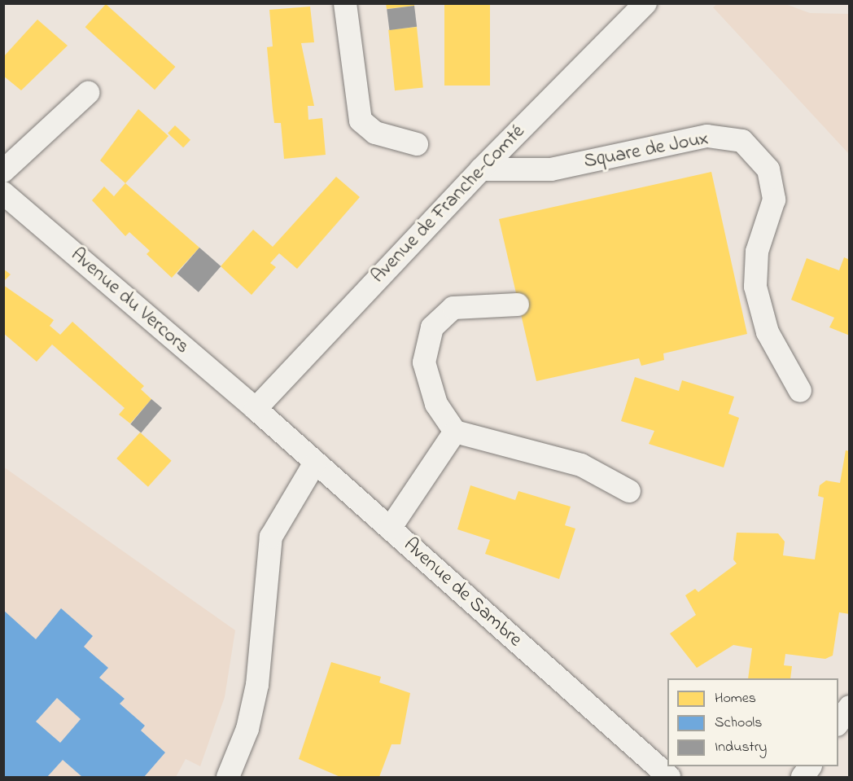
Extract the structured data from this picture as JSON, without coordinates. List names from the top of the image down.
{
  "streets": {
    "street": [
      "Square de Joux",
      "Avenue de Franche-Comté",
      "Avenue du Vercors",
      "Avenue de Sambre"
    ]
  },
  "crossings": [
    ["Square de Joux", "Avenue de Franche-Comté"],
    ["Avenue de Franche-Comté", "Avenue du Vercors"],
    ["Avenue de Franche-Comté", "Avenue de Sambre"],
    ["Avenue du Vercors", "Avenue de Sambre"]
  ],
  "legend": ["Homes", "Schools", "Industry"]
}
